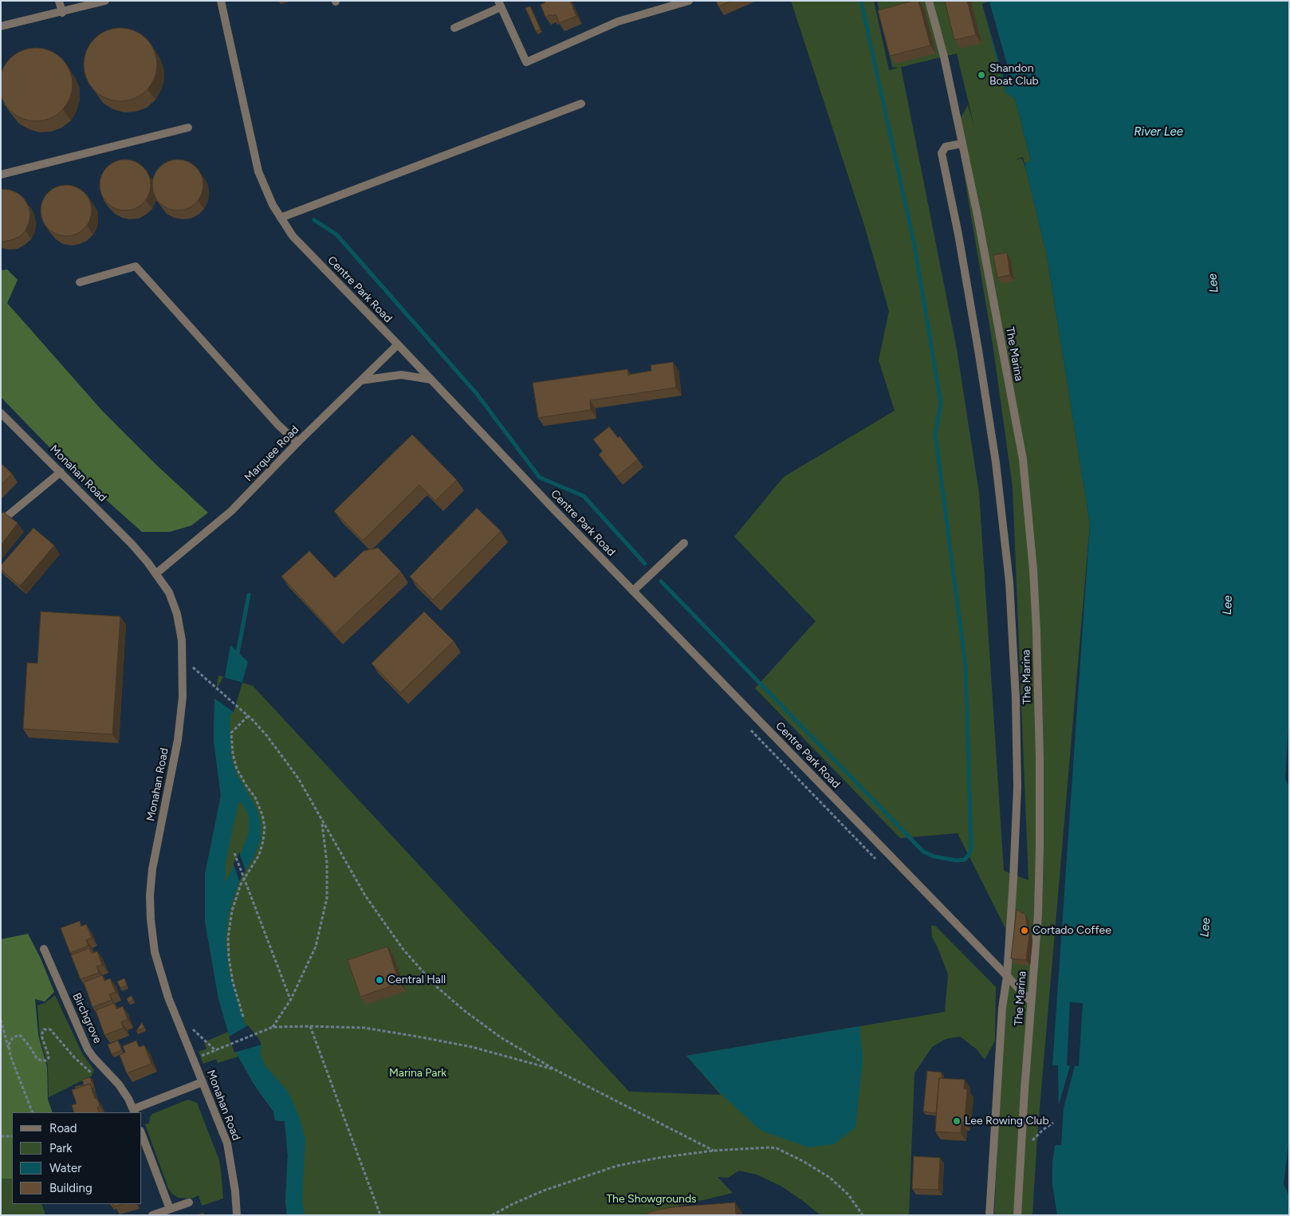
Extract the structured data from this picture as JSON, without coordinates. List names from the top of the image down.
{
  "streets": {
    "street": [
      "Centre Park Road",
      "The Marina",
      "Marquee Road",
      "Monahan Road",
      "Birchgrove"
    ]
  },
  "crossings": [
    ["Centre Park Road", "The Marina"],
    ["Centre Park Road", "Marquee Road"],
    ["Marquee Road", "Monahan Road"],
    ["Monahan Road", "Birchgrove"]
  ],
  "water": ["River Lee", "Lee"],
  "parks": ["Marina Park", "The Showgrounds"],
  "places": [
    "Shandon Boat Club",
    "Cortado Coffee",
    "Central Hall",
    "Lee Rowing Club"
  ],
  "legend": [
    "Road",
    "Park",
    "Water",
    "Building"
  ]
}
